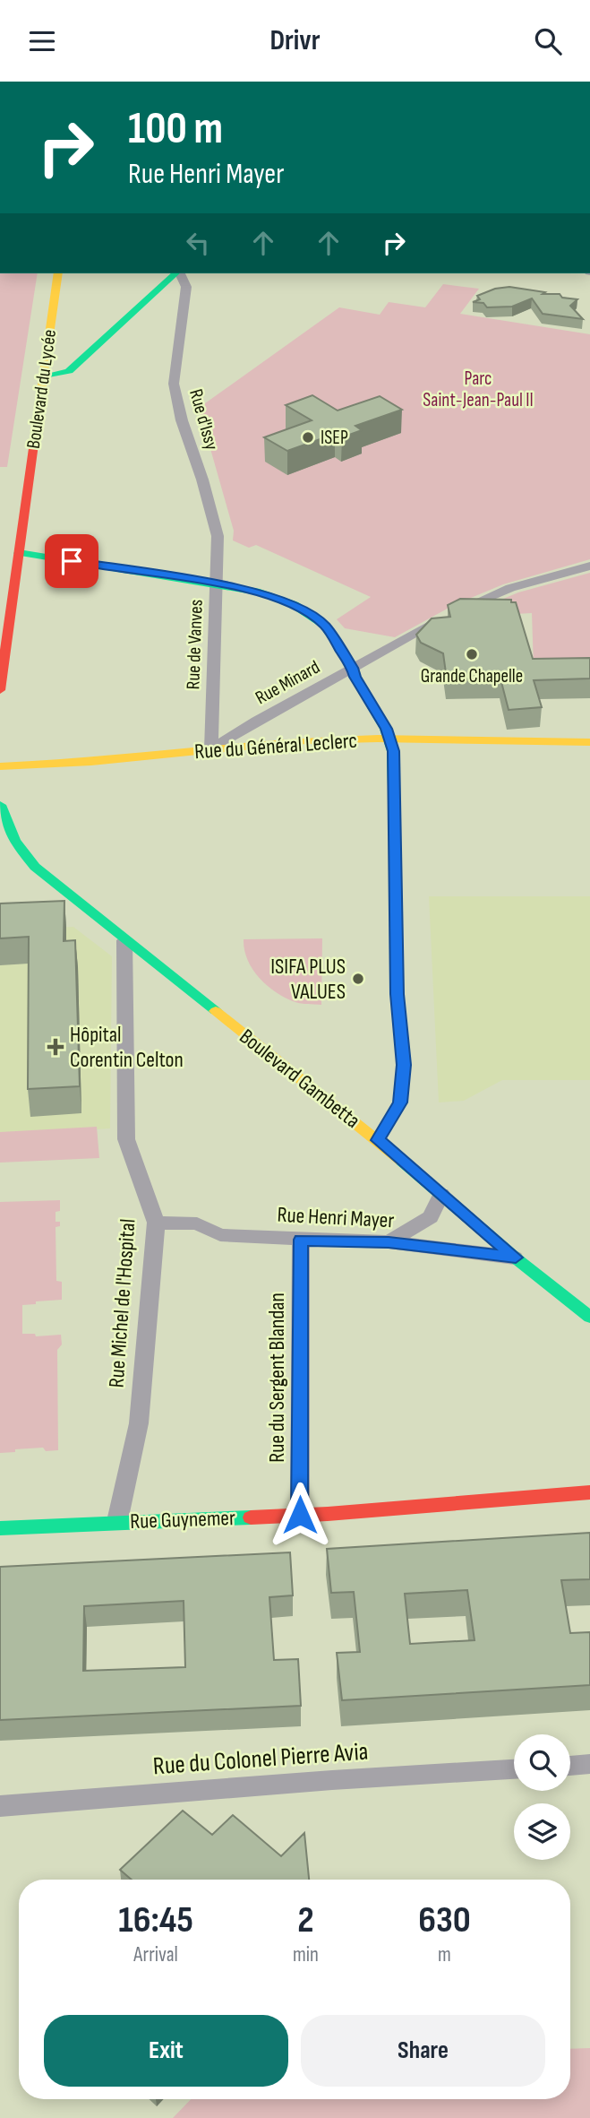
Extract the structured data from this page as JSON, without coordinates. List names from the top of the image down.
{
  "streets": {
    "main road": [
      "Boulevard du Lycée",
      "Rue du Général Leclerc",
      "Boulevard Gambetta",
      "Rue Guynemer"
    ],
    "street": [
      "Rue d'Issy",
      "Rue de Vanves",
      "Rue Minard",
      "Rue Henri Mayer",
      "Rue Michel de l'Hospital",
      "Rue du Sergent Blandan",
      "Rue du Colonel Pierre Avia"
    ]
  },
  "crossings": [
    ["Rue d'Issy", "Rue de Vanves"],
    ["Rue de Vanves", "Rue Minard"],
    ["Rue de Vanves", "Rue du Général Leclerc"],
    ["Rue Minard", "Rue du Général Leclerc"],
    ["Boulevard Gambetta", "Rue Henri Mayer"],
    ["Boulevard Gambetta", "Rue Michel de l'Hospital"],
    ["Rue Henri Mayer", "Rue Michel de l'Hospital"],
    ["Rue Henri Mayer", "Rue du Sergent Blandan"],
    ["Rue Michel de l'Hospital", "Rue Guynemer"],
    ["Rue du Sergent Blandan", "Rue Guynemer"]
  ],
  "parks": ["Parc Saint-Jean-Paul II"],
  "places": {
    "other": ["ISEP", "Grande Chapelle", "ISIFA PLUS VALUES"],
    "health": ["Hôpital Corentin Celton"]
  },
  "page": {
    "header": "Drivr",
    "turn": ["100 m", "Rue Henri Mayer"],
    "eta": [
      "16:45",
      "Arrival",
      "2",
      "min",
      "630",
      "m"
    ],
    "buttons": ["Exit", "Share"]
  }
}
